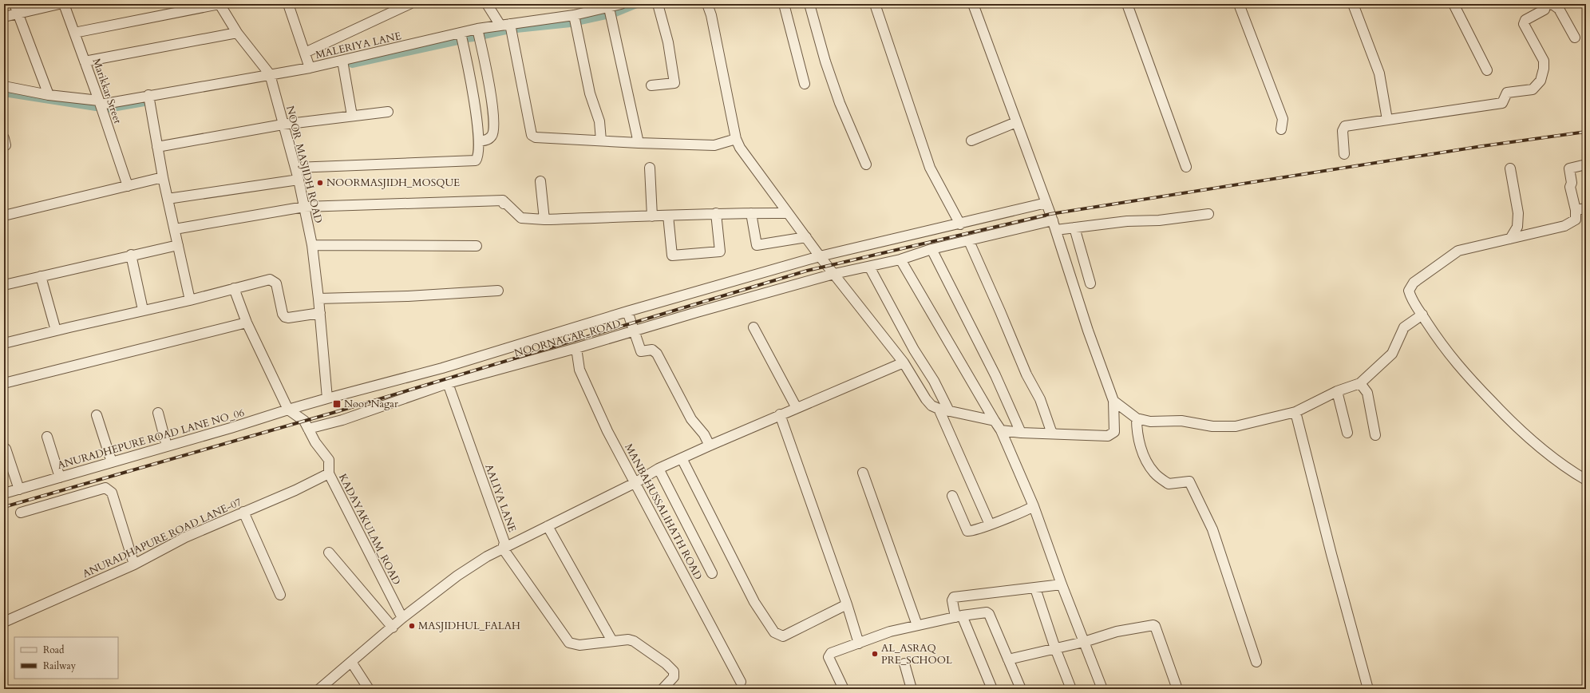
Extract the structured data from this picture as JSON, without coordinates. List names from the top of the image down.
{
  "streets": {
    "street": [
      "MALERIYA LANE",
      "Marikkar Street",
      "NOOR_MASJIDH ROAD",
      "NOORNAGAR_ROAD",
      "ANURADHEPURE ROAD LANE NO_06",
      "AALIYA LANE",
      "MANBAHUSSALIHATH ROAD",
      "KADAYAKULAM_ROAD",
      "ANURADHAPURE ROAD LANE-07"
    ]
  },
  "crossings": [
    ["MALERIYA LANE", "Marikkar Street"],
    ["MALERIYA LANE", "NOOR_MASJIDH ROAD"],
    ["NOOR_MASJIDH ROAD", "ANURADHEPURE ROAD LANE NO_06"],
    ["NOORNAGAR_ROAD", "AALIYA LANE"],
    ["NOORNAGAR_ROAD", "MANBAHUSSALIHATH ROAD"],
    ["NOORNAGAR_ROAD", "KADAYAKULAM_ROAD"],
    ["ANURADHEPURE ROAD LANE NO_06", "KADAYAKULAM_ROAD"],
    ["KADAYAKULAM_ROAD", "ANURADHAPURE ROAD LANE-07"]
  ],
  "places": {
    "other": ["NOORMASJIDH_MOSQUE", "MASJIDHUL_FALAH", "AL_ASRAQ PRE_SCHOOL"],
    "transit": ["Noor Nagar"]
  },
  "legend": ["Road", "Railway"]
}
